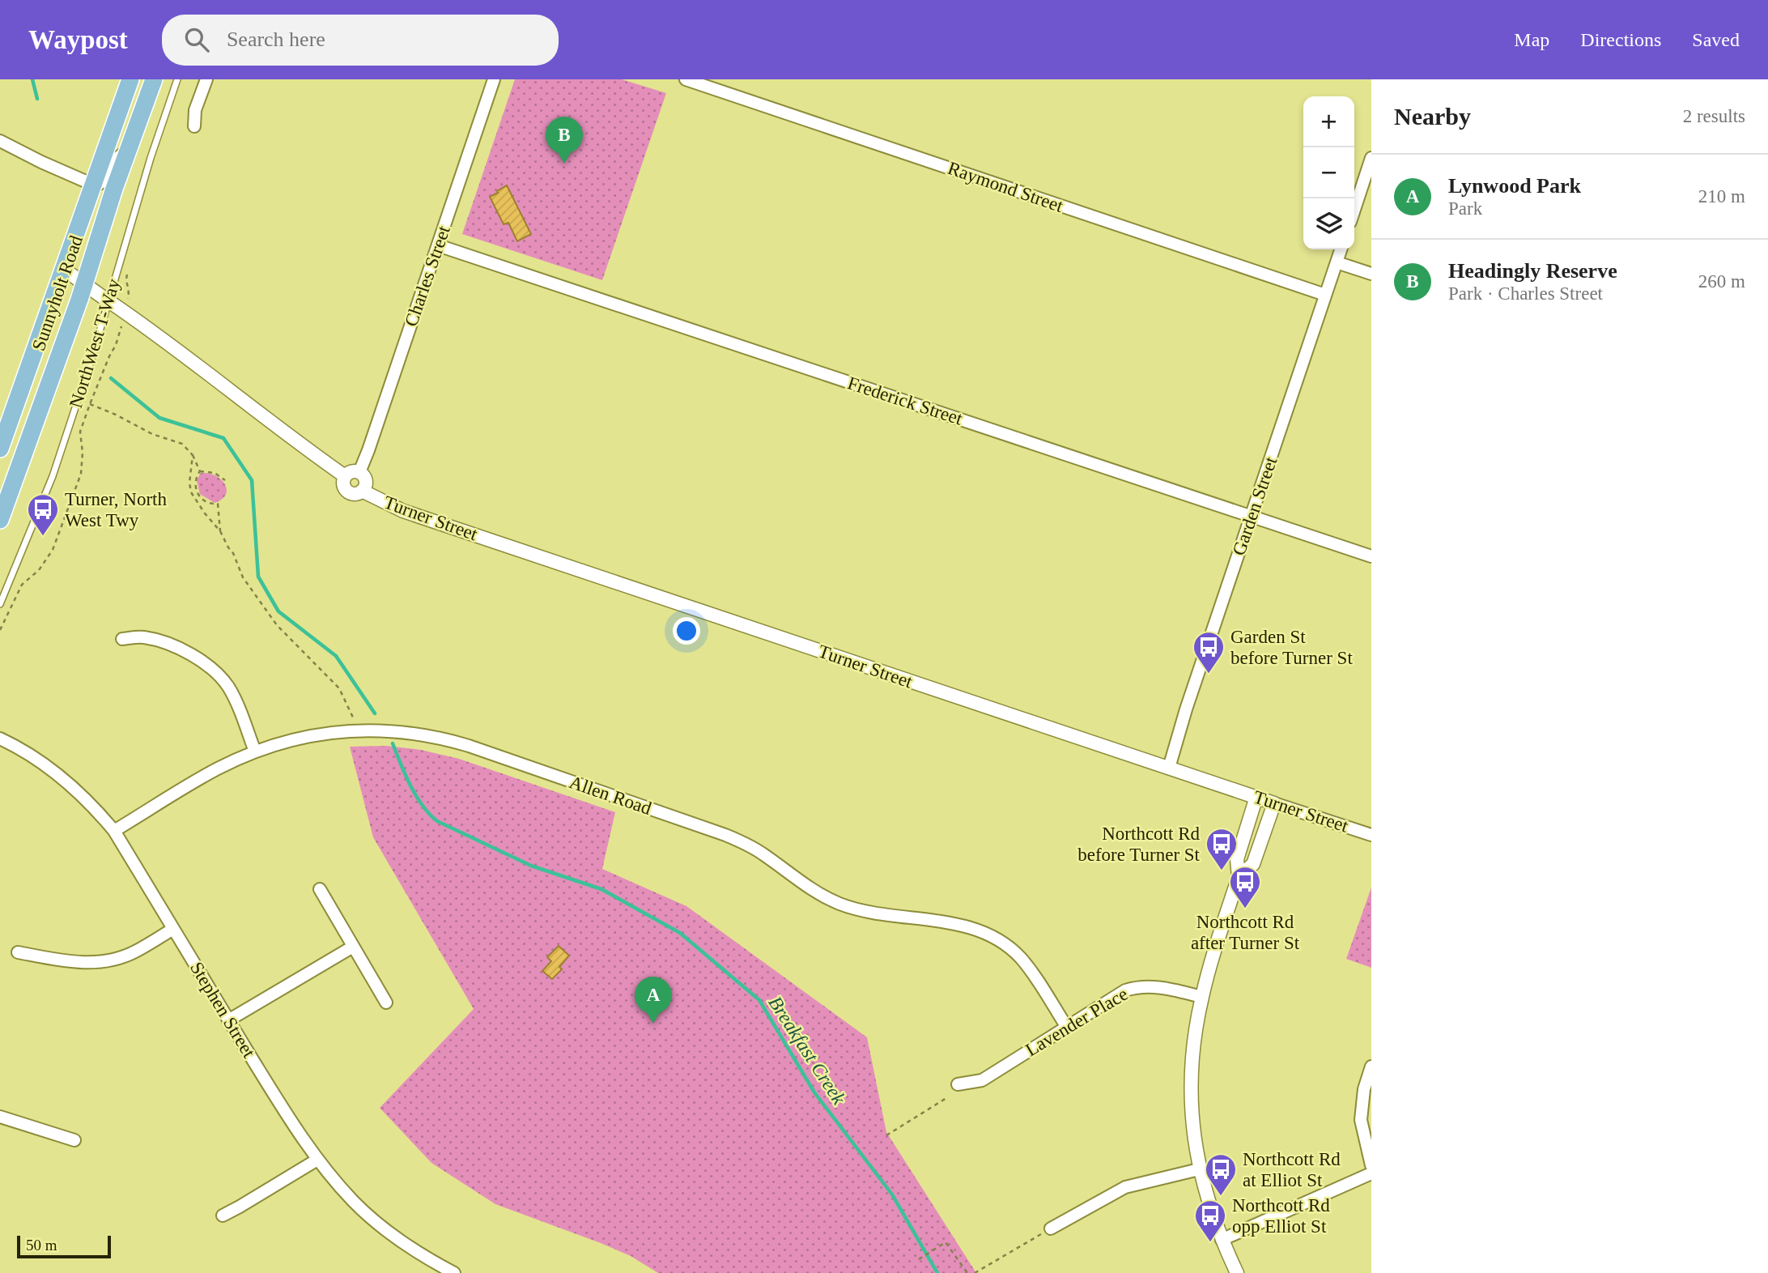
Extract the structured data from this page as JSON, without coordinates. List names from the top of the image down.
{
  "streets": {
    "main road": ["Sunnyholt Road"],
    "street": [
      "Raymond Street",
      "Charles Street",
      "Frederick Street",
      "Garden Street",
      "Turner Street",
      "Allen Road",
      "Stephen Street",
      "Lavender Place"
    ],
    "lane": ["NorthWest T-Way"]
  },
  "crossings": [
    ["Raymond Street", "Garden Street"],
    ["Charles Street", "Frederick Street"],
    ["Charles Street", "Turner Street"],
    ["Frederick Street", "Garden Street"],
    ["Garden Street", "Turner Street"],
    ["Allen Road", "Stephen Street"],
    ["Allen Road", "Lavender Place"]
  ],
  "water": ["Breakfast Creek"],
  "places": {
    "bus stop": [
      "Turner, North West Twy",
      "Garden St before Turner St",
      "Northcott Rd before Turner St",
      "Northcott Rd after Turner St",
      "Northcott Rd at Elliot St",
      "Northcott Rd opp Elliot St"
    ]
  },
  "scale_bar": "50 m",
  "page": {
    "header": "Waypost",
    "search": "Search here",
    "nav": ["Map", "Directions", "Saved"],
    "heading": ["Nearby", "2 results"],
    "map_buttons": ["+", "−"],
    "pins": ["B", "A"],
    "list": [
      {
        "mark": "A",
        "name": "Lynwood Park",
        "note": "Park",
        "value": "210 m"
      },
      {
        "mark": "B",
        "name": "Headingly Reserve",
        "note": "Park · Charles Street",
        "value": "260 m"
      }
    ],
    "scale": "50 m"
  }
}
